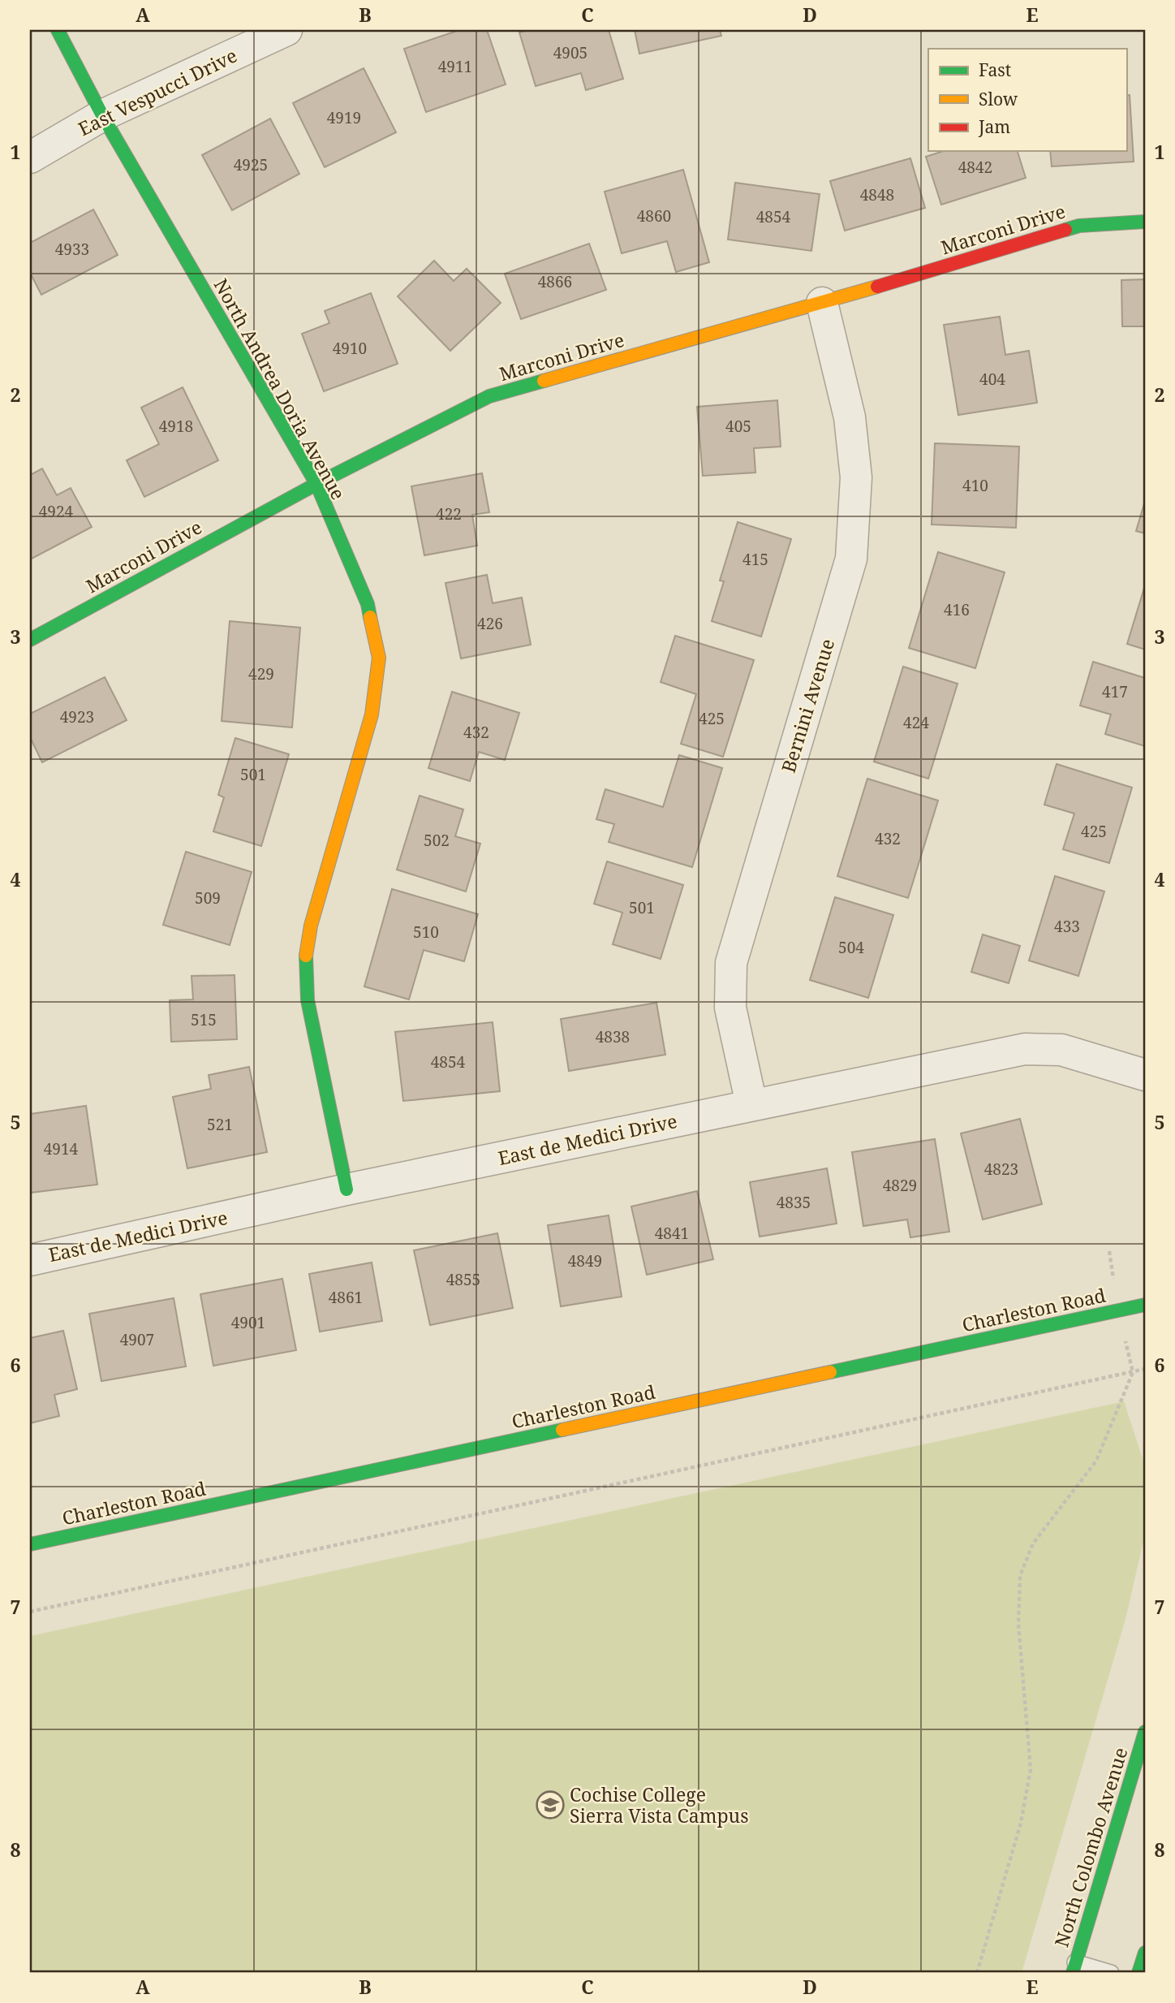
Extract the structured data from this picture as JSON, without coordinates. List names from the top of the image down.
{
  "streets": {
    "street": [
      "East Vespucci Drive",
      "Marconi Drive",
      "North Andrea Doria Avenue",
      "Bernini Avenue",
      "East de Medici Drive",
      "Charleston Road",
      "North Colombo Avenue"
    ]
  },
  "crossings": [
    ["East Vespucci Drive", "North Andrea Doria Avenue"],
    ["Marconi Drive", "North Andrea Doria Avenue"],
    ["Marconi Drive", "Bernini Avenue"],
    ["North Andrea Doria Avenue", "East de Medici Drive"],
    ["Bernini Avenue", "East de Medici Drive"]
  ],
  "places": {
    "school or university": ["Cochise College Sierra Vista Campus"]
  },
  "house_numbers": [
    "4905",
    "4911",
    "4919",
    "4925",
    "4842",
    "4848",
    "4860",
    "4854",
    "4933",
    "4866",
    "4910",
    "404",
    "4918",
    "405",
    "410",
    "4924",
    "422",
    "415",
    "416",
    "426",
    "429",
    "417",
    "4923",
    "425",
    "424",
    "432",
    "501",
    "425",
    "432",
    "502",
    "509",
    "501",
    "433",
    "510",
    "504",
    "515",
    "4838",
    "4854",
    "521",
    "4914",
    "4823",
    "4829",
    "4835",
    "4841",
    "4849",
    "4855",
    "4861",
    "4901",
    "4907"
  ],
  "legend": ["Fast", "Slow", "Jam"],
  "grid": {
    "columns": [
      "A",
      "B",
      "C",
      "D",
      "E"
    ],
    "rows": [
      "1",
      "2",
      "3",
      "4",
      "5",
      "6",
      "7",
      "8"
    ]
  }
}
